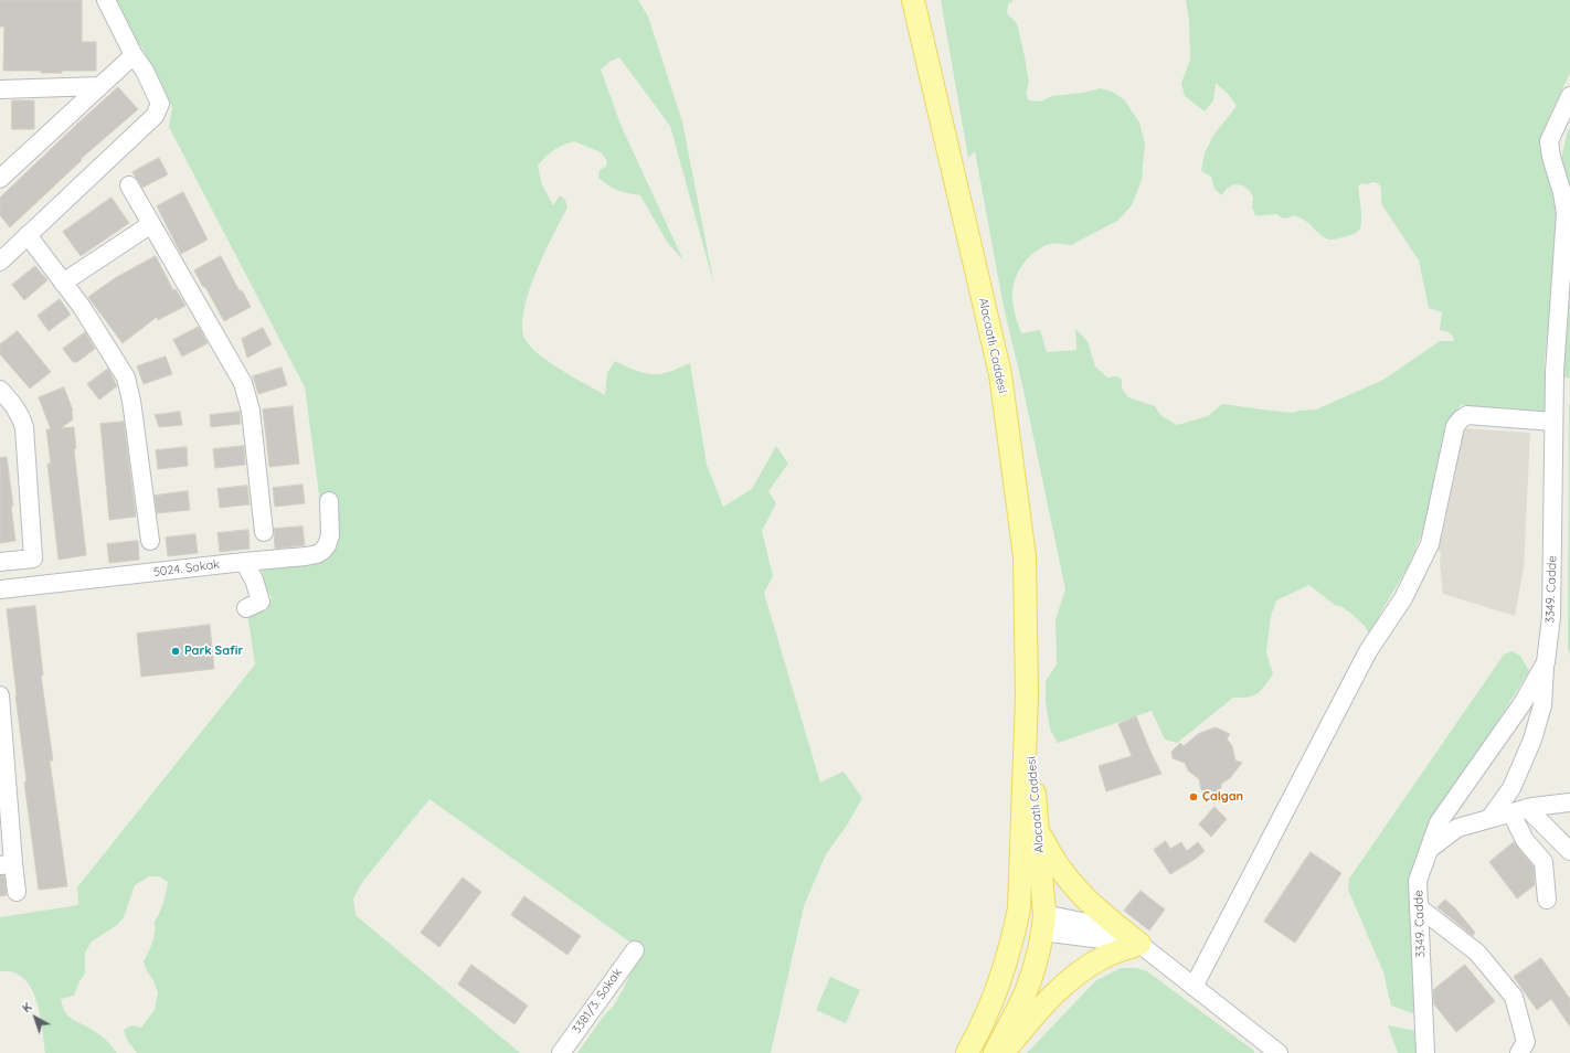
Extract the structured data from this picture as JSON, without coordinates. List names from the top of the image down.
{
  "streets": {
    "main road": ["Alacaatlı Caddesi"],
    "street": ["5024. Sokak", "3349. Cadde", "3381/3. Sokak"]
  },
  "places": ["Park Safir", "Çalgan"],
  "north": "top left"
}
